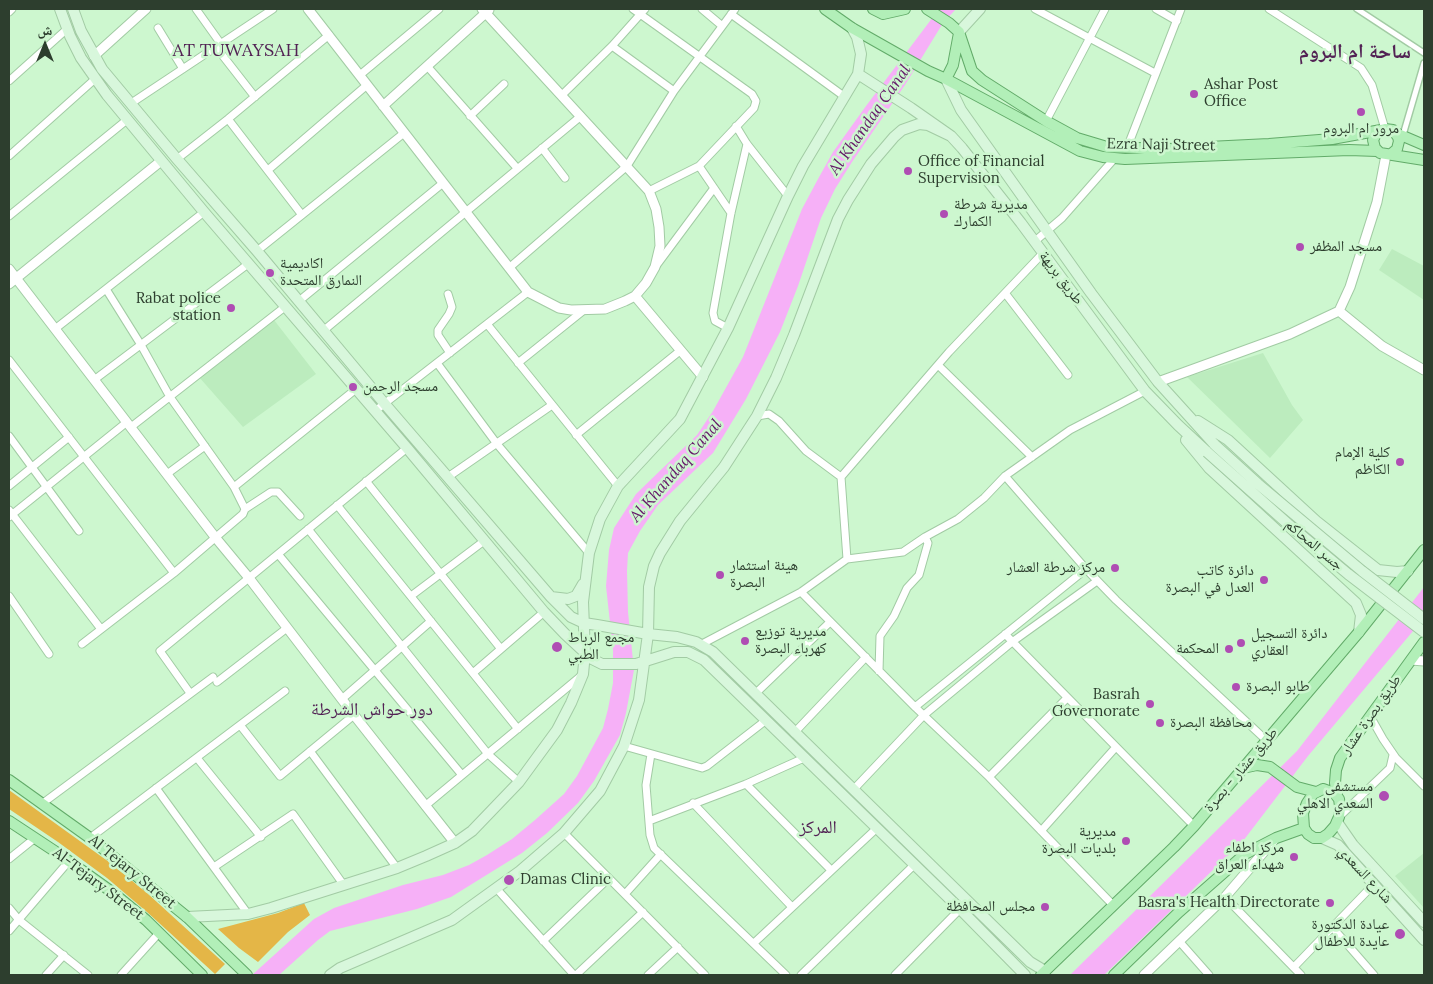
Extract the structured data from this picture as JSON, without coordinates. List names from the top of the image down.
{
  "streets": {
    "main road": [
      "Ezra Naji Street",
      "طريق بريهة",
      "جسر المحاكم",
      "طريق بصرة عشار",
      "طريق عشار - بصرة",
      "Al Tejary Street",
      "شارع السعدي",
      "Al-Tejary Street"
    ]
  },
  "crossings": [
    ["Ezra Naji Street", "طريق بريهة"],
    ["طريق بريهة", "جسر المحاكم"],
    ["طريق بصرة عشار", "شارع السعدي"]
  ],
  "districts": [
    "AT TUWAYSAH",
    "ساحة ام البروم",
    "دور حواش الشرطة",
    "المركز"
  ],
  "water": ["Al Khandaq Canal"],
  "places": [
    "Ashar Post Office",
    "مرور ام البروم",
    "Office of Financial Supervision",
    "مديرية شرطة الكمارك",
    "مسجد المظفر",
    "اكاديمية النمارق المتحدة",
    "Rabat police station",
    "مسجد الرحمن",
    "كلية الإمام الكاظم",
    "مركز شرطة العشار",
    "هيئة استثمار البصرة",
    "دائرة كاتب العدل في البصرة",
    "مديرية توزيع كهرباء البصرة",
    "دائرة التسجيل العقاري",
    "مجمع الرباط الطبي",
    "المحكمة",
    "طابو البصرة",
    "Basrah Governorate",
    "محافظة البصرة",
    "مستشفى السعدي الاهلي",
    "مديرية بلديات البصرة",
    "مركز اطفاء شهداء العراق",
    "Damas Clinic",
    "Basra's Health Directorate",
    "مجلس المحافظة",
    "عيادة الدكتورة عايدة للاطفال"
  ],
  "north": "top"
}
